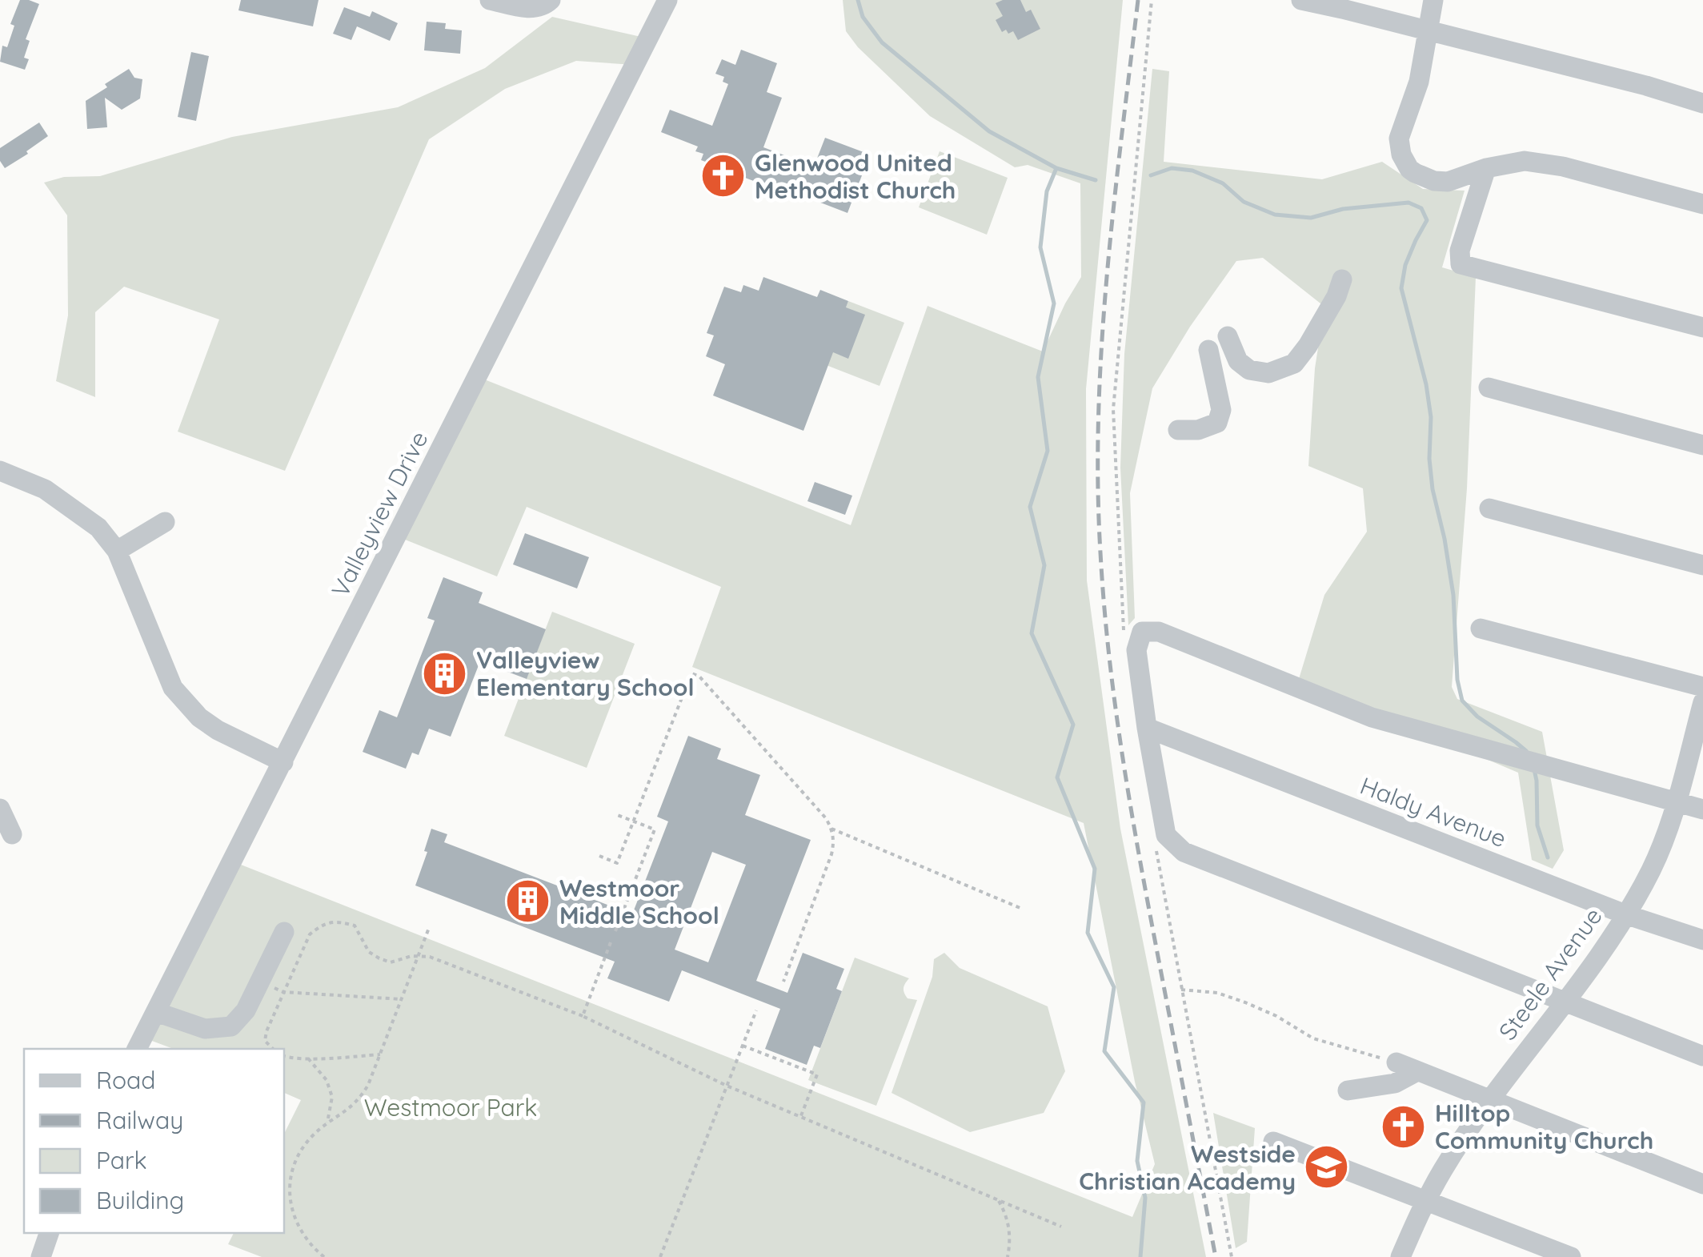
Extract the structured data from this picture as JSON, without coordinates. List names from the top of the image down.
{
  "streets": {
    "street": ["Valleyview Drive", "Haldy Avenue", "Steele Avenue"]
  },
  "crossings": [
    ["Haldy Avenue", "Steele Avenue"]
  ],
  "parks": ["Westmoor Park"],
  "places": {
    "church": ["Glenwood United Methodist Church", "Hilltop Community Church"],
    "building": ["Valleyview Elementary School", "Westmoor Middle School"],
    "school or university": ["Westside Christian Academy"]
  },
  "legend": [
    "Road",
    "Railway",
    "Park",
    "Building"
  ]
}
